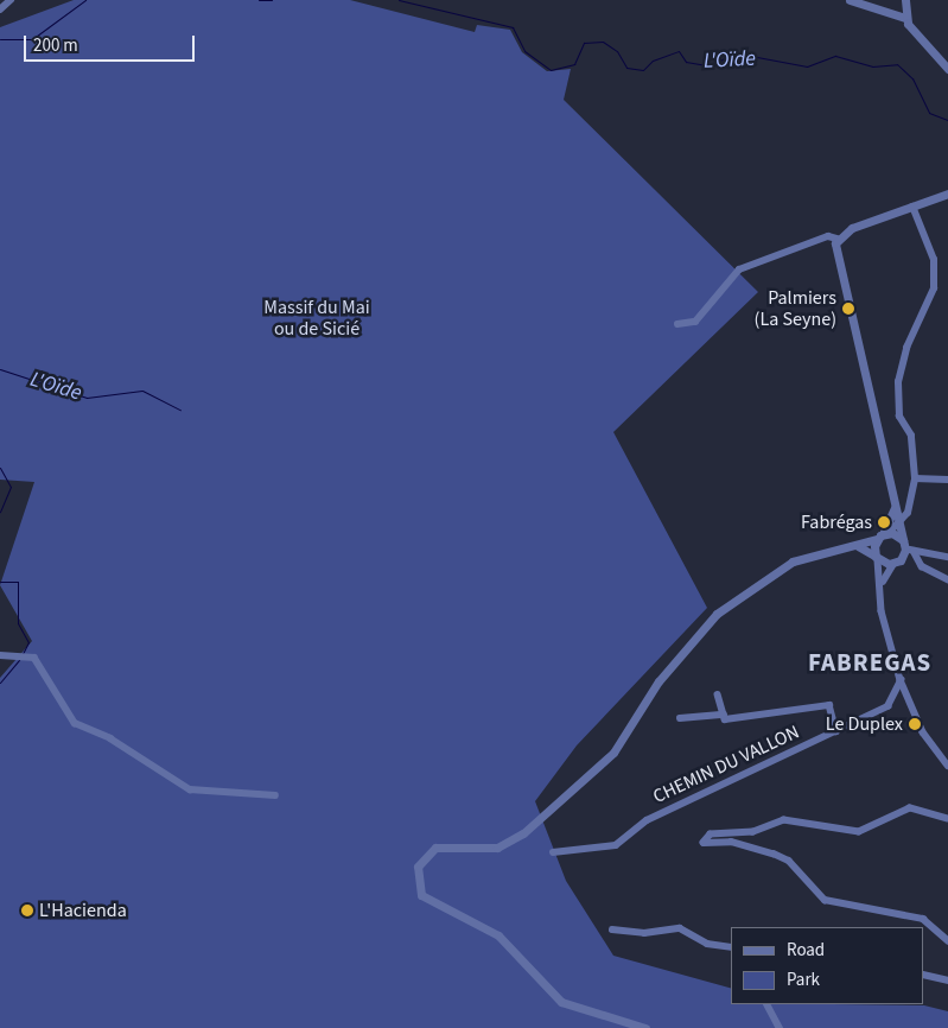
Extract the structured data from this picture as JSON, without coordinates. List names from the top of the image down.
{
  "streets": {
    "street": ["CHEMIN DU VALLON"]
  },
  "districts": ["FABREGAS"],
  "water": ["L'Oïde"],
  "parks": ["Massif du Mai ou de Sicié"],
  "places": [
    "Palmiers (La Seyne)",
    "Fabrégas",
    "Le Duplex",
    "L'Hacienda"
  ],
  "legend": ["Road", "Park"],
  "scale_bar": "200 m"
}
